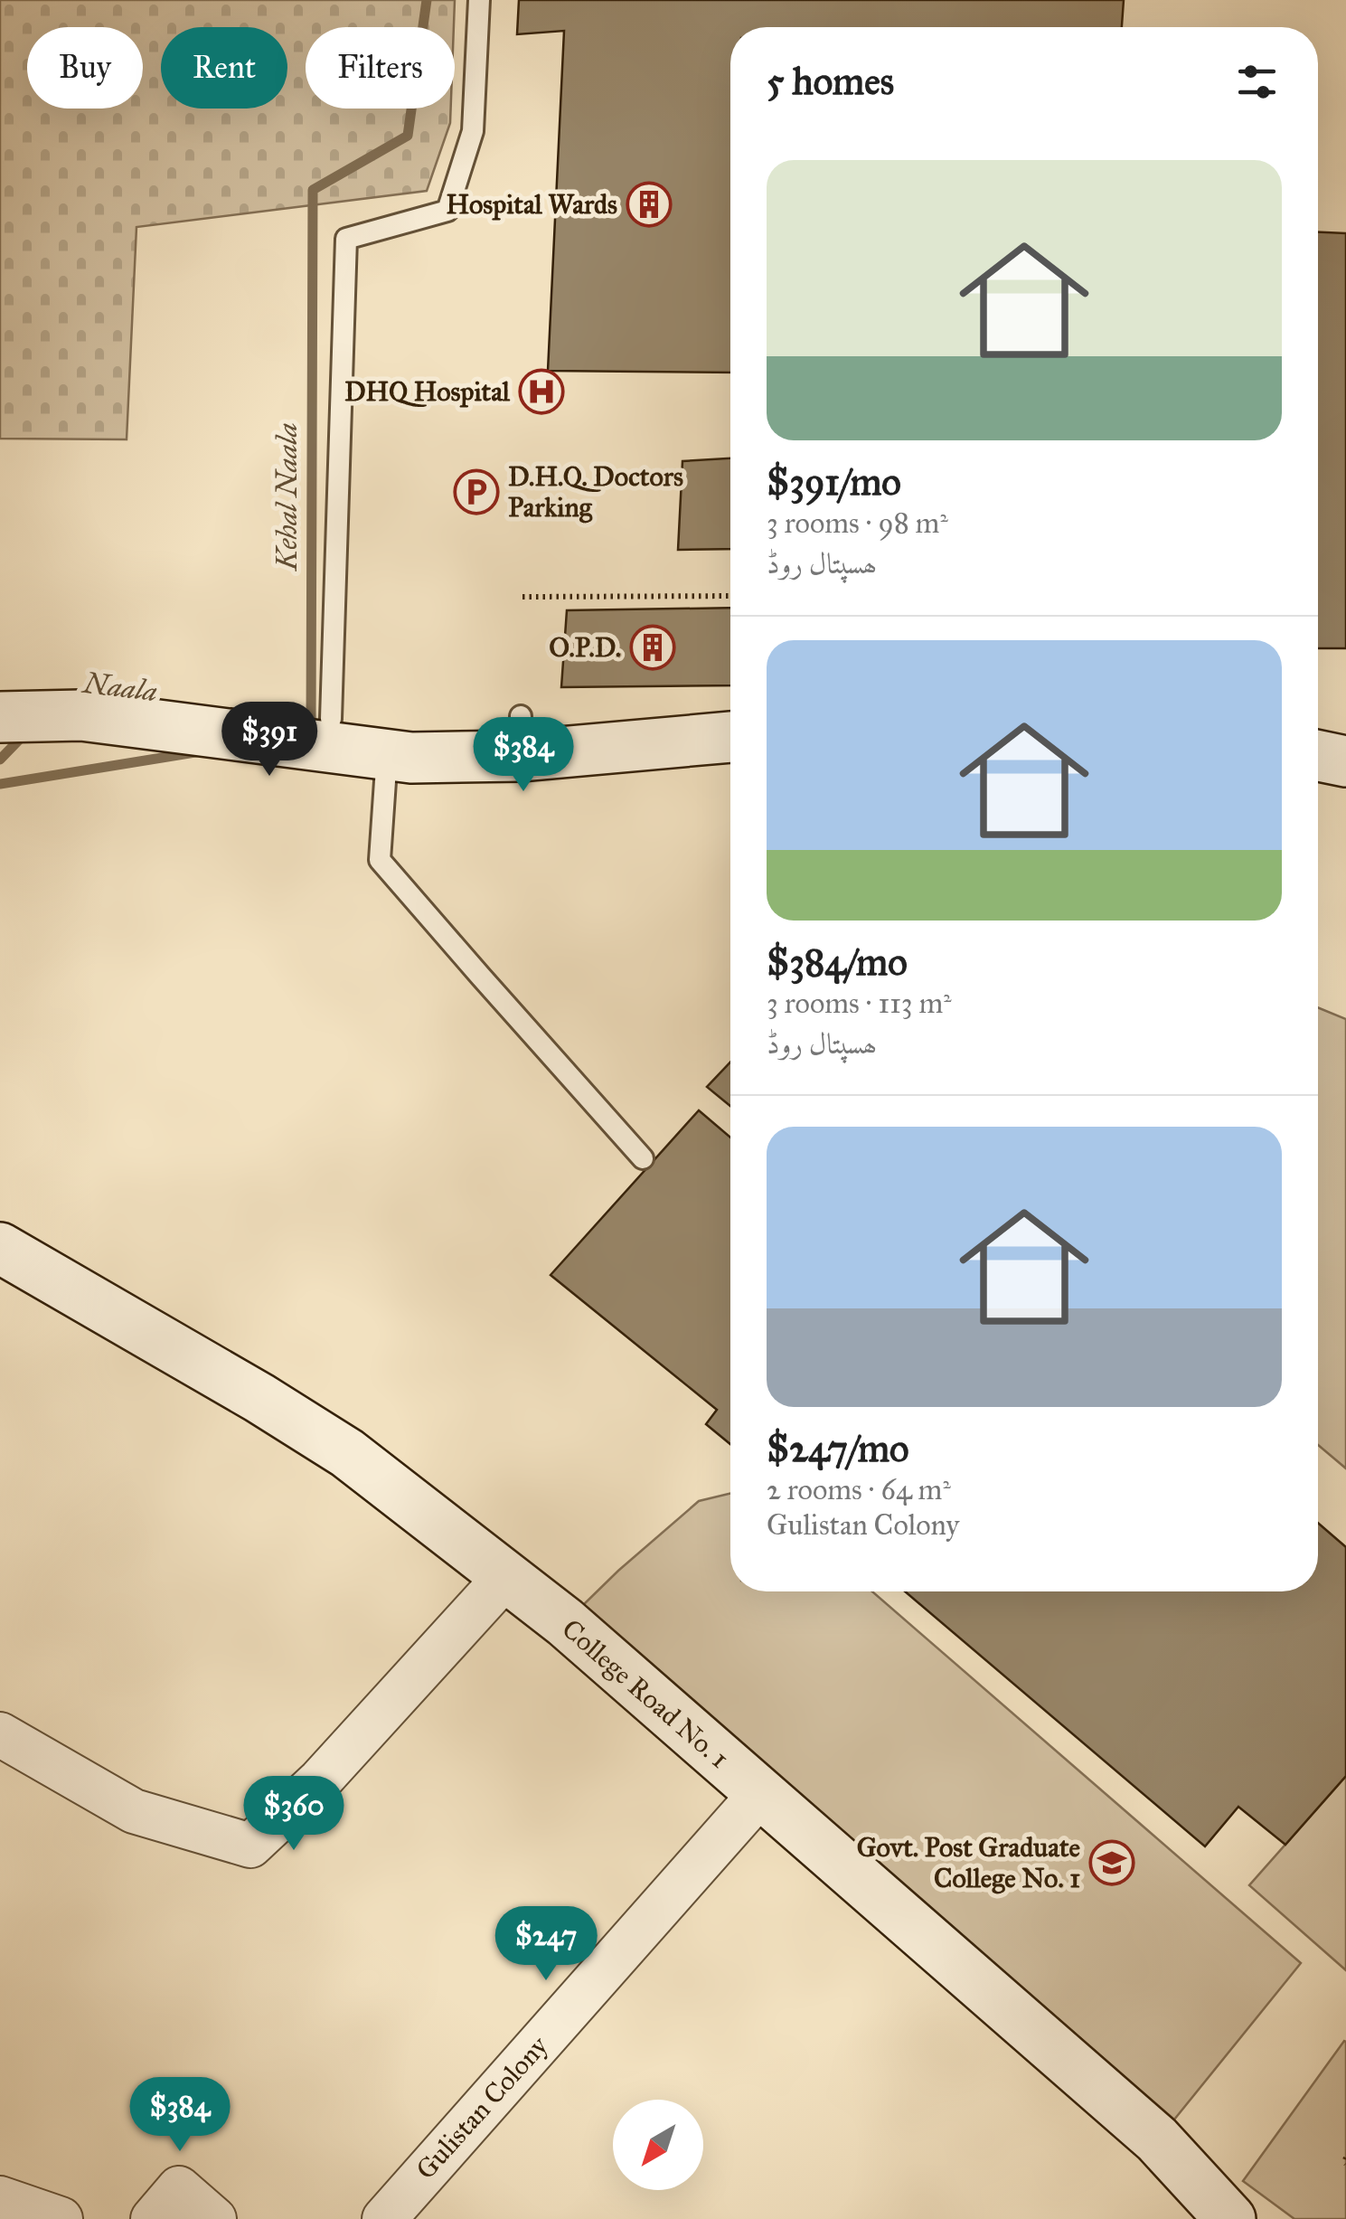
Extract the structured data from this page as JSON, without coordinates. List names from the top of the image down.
{
  "streets": {
    "main road": ["College Road No. 1"],
    "street": ["Gulistan Colony"]
  },
  "crossings": [
    ["College Road No. 1", "Gulistan Colony"]
  ],
  "water": ["Kehal Naala", "Naala"],
  "places": {
    "building": ["Hospital Wards", "O.P.D."],
    "hospital": ["DHQ Hospital"],
    "parking": ["D.H.Q. Doctors Parking"],
    "school or university": ["Govt. Post Graduate College No. 1"]
  },
  "north": "bottom left",
  "page": {
    "chip": ["Buy", "Rent", "Filters"],
    "heading": "5 homes",
    "list": [
      {
        "name": "$391/mo",
        "note": "3 rooms · 98 m² · ھسپتال روڈ"
      },
      {
        "name": "$384/mo",
        "note": "3 rooms · 113 m² · ھسپتال روڈ"
      },
      {
        "name": "$247/mo",
        "note": "2 rooms · 64 m² · Gulistan Colony"
      }
    ],
    "price": [
      "$391",
      "$384",
      "$360",
      "$247",
      "$384"
    ]
  }
}
